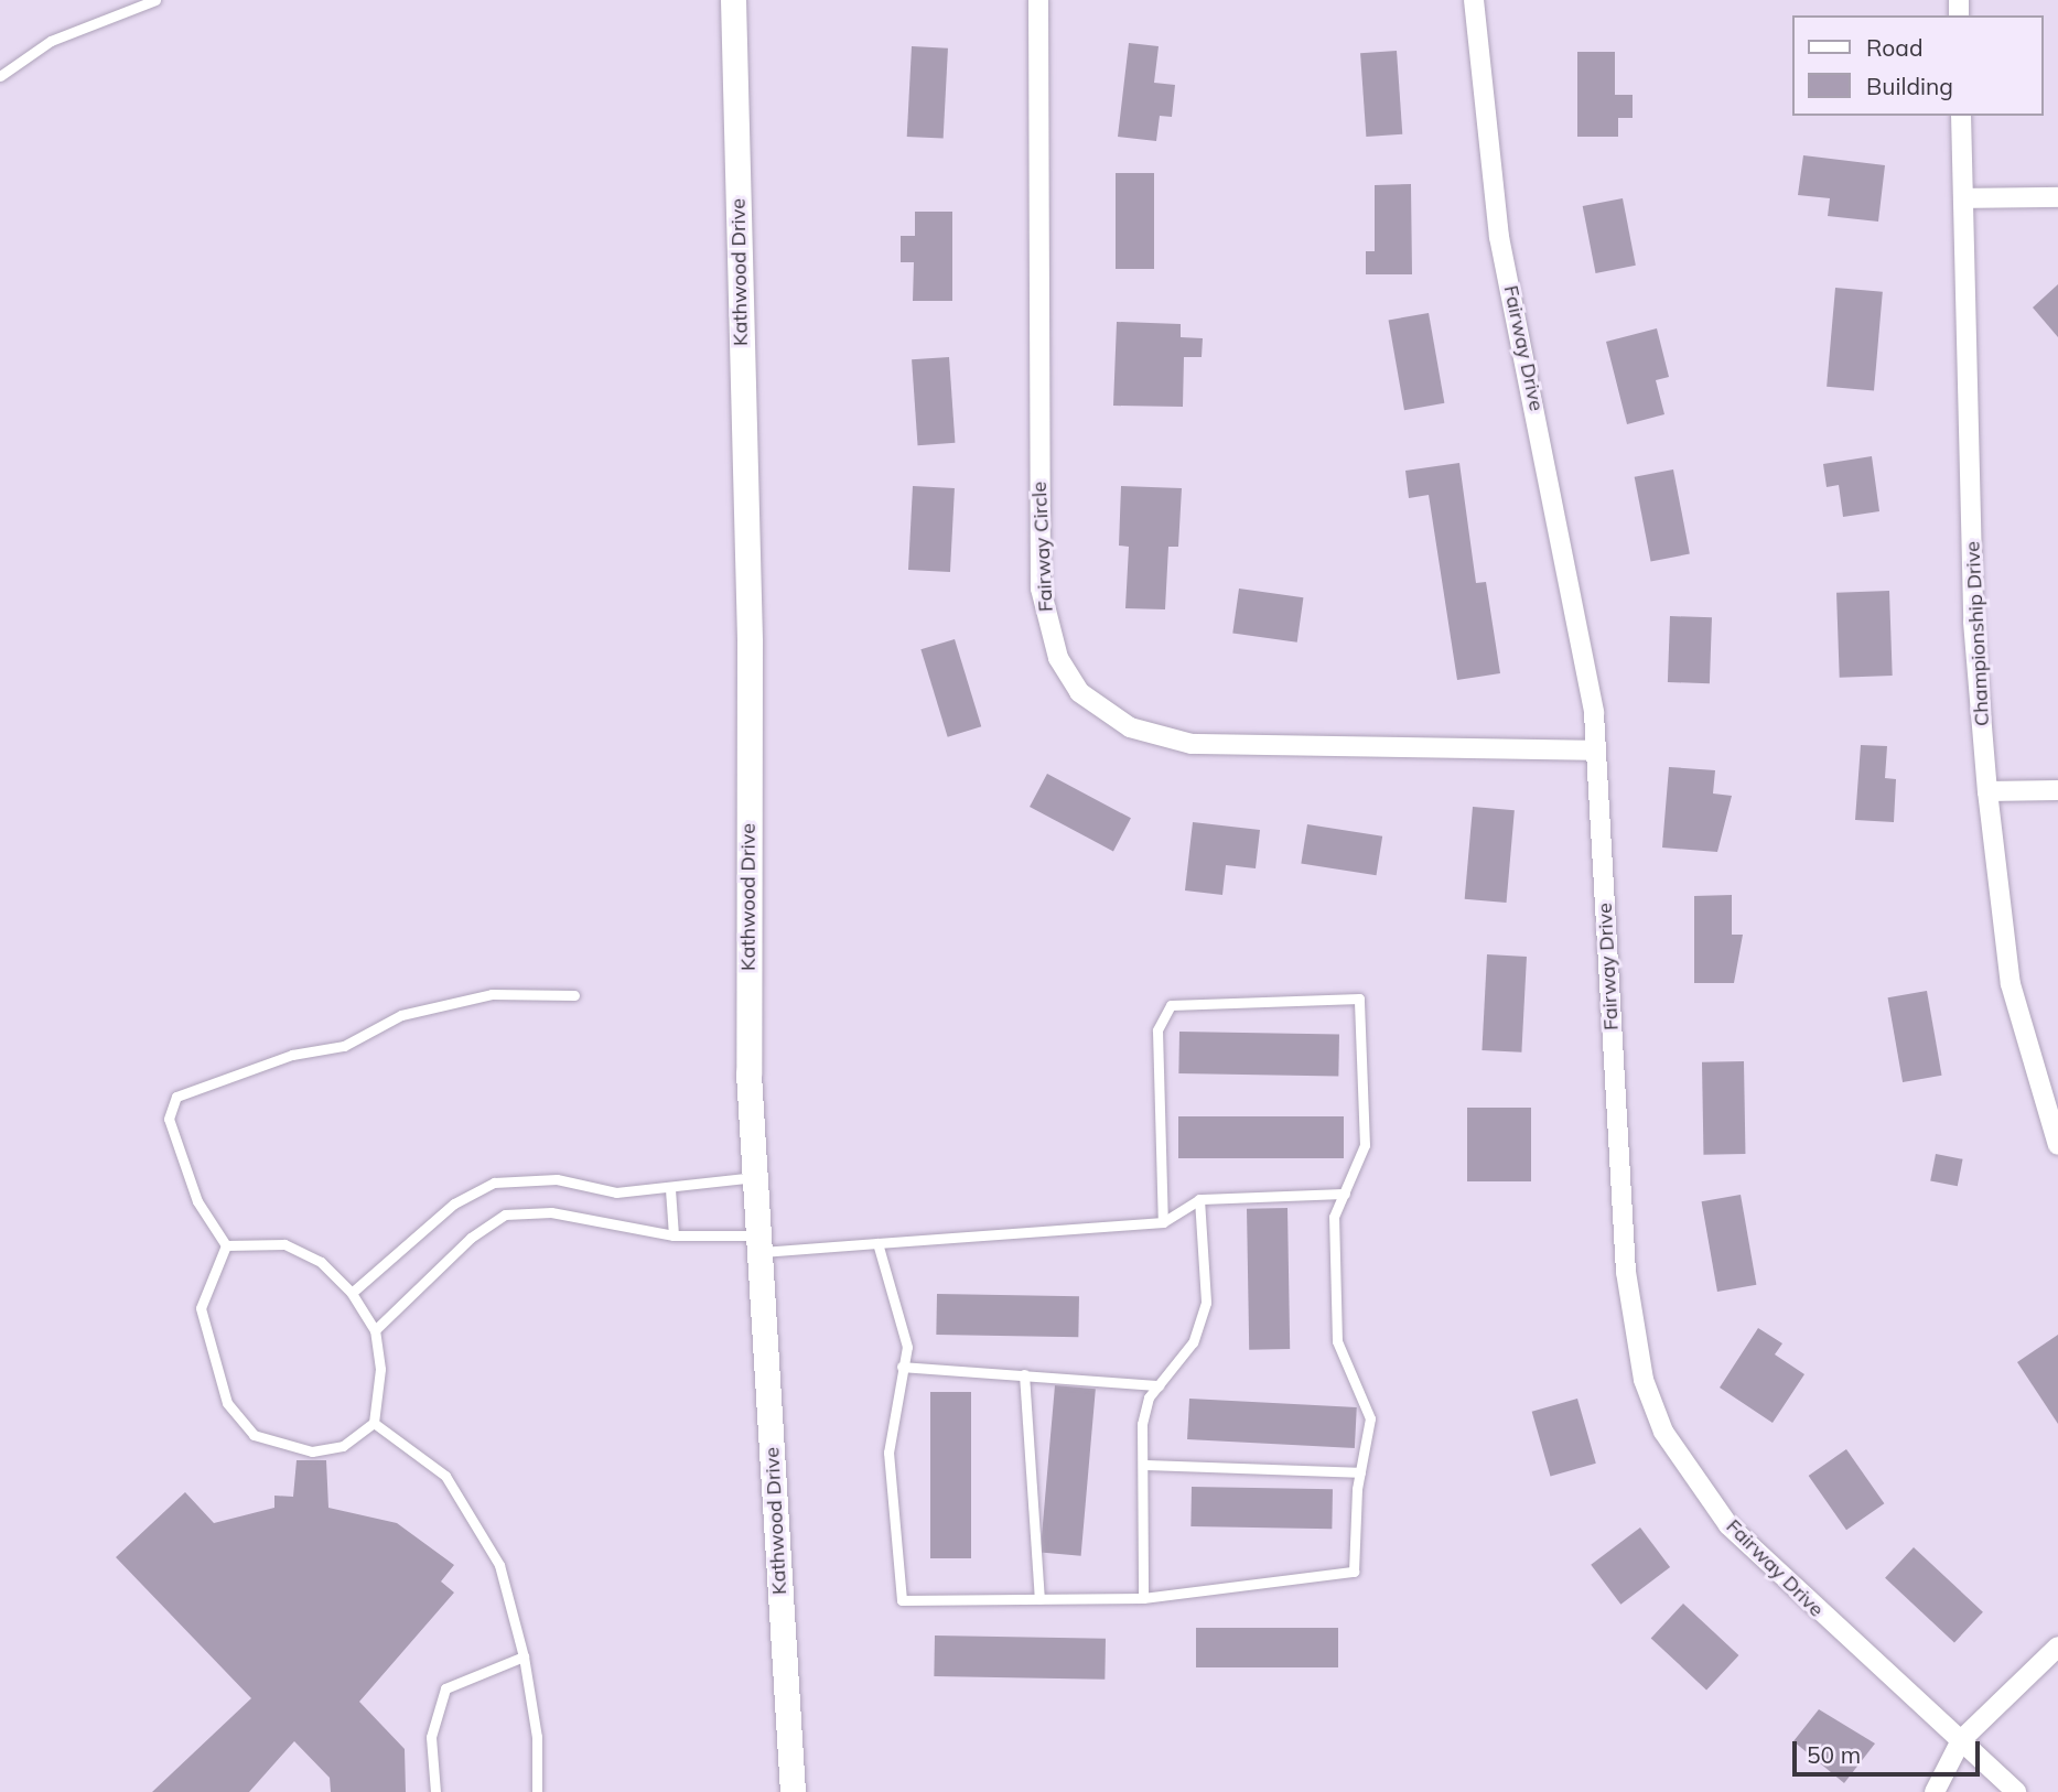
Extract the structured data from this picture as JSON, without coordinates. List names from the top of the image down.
{
  "streets": {
    "street": [
      "Kathwood Drive",
      "Fairway Drive",
      "Fairway Circle",
      "Championship Drive"
    ]
  },
  "crossings": [
    ["Fairway Drive", "Fairway Circle"]
  ],
  "legend": ["Road", "Building"],
  "scale_bar": "50 m"
}
